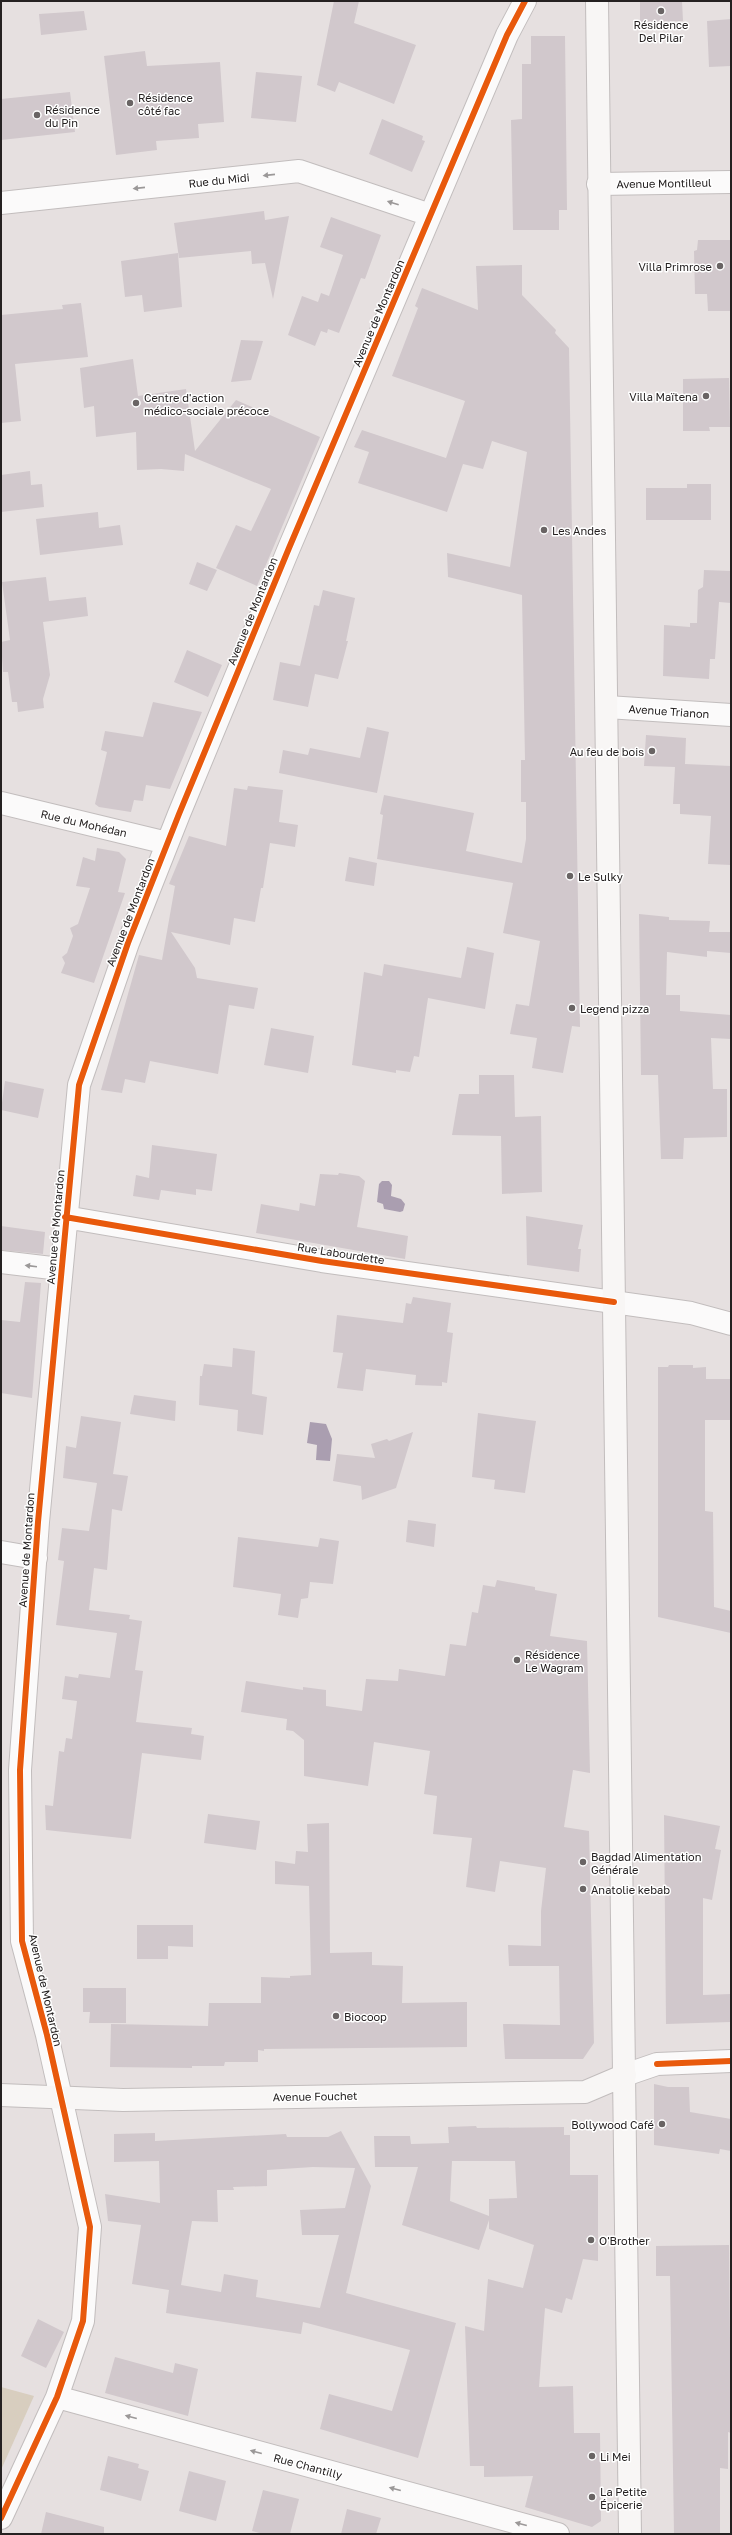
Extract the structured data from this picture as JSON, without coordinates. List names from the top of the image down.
{
  "streets": {
    "main road": ["Avenue Fouchet"],
    "street": [
      "Rue du Midi",
      "Avenue Montilleul",
      "Avenue de Montardon",
      "Avenue Trianon",
      "Rue du Mohédan",
      "Rue Labourdette",
      "Rue Chantilly"
    ]
  },
  "crossings": [
    ["Rue du Midi", "Avenue de Montardon"],
    ["Avenue de Montardon", "Rue du Mohédan"],
    ["Avenue de Montardon", "Rue Labourdette"],
    ["Avenue de Montardon", "Avenue Fouchet"],
    ["Avenue de Montardon", "Rue Chantilly"]
  ],
  "one_way": ["Rue du Midi", "Rue Chantilly"],
  "places": [
    "Résidence Del Pilar",
    "Résidence côté fac",
    "Résidence du Pin",
    "Villa Primrose",
    "Villa Maïtena",
    "Centre d'action médico-sociale précoce",
    "Les Andes",
    "Au feu de bois",
    "Le Sulky",
    "Legend pizza",
    "Résidence Le Wagram",
    "Bagdad Alimentation Générale",
    "Anatolie kebab",
    "Biocoop",
    "Bollywood Café",
    "O'Brother",
    "Li Mei",
    "La Petite Épicerie"
  ]
}
